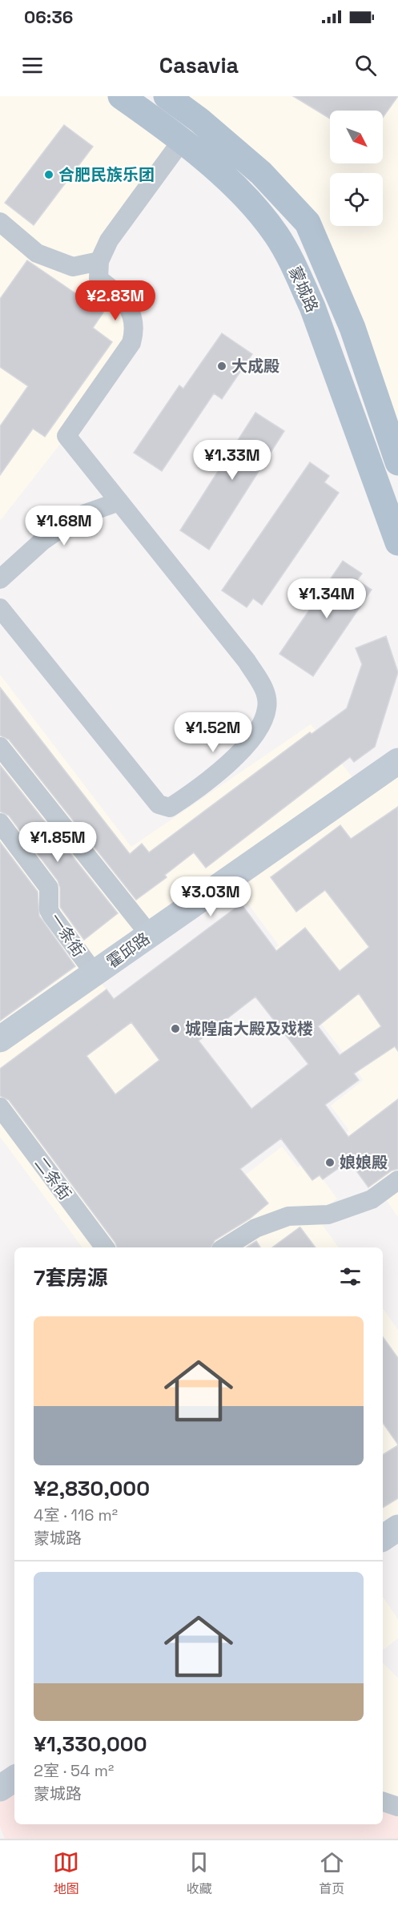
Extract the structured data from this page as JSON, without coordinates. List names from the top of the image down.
{
  "streets": {
    "main road": ["蒙城路"],
    "street": ["一条街", "霍邱路", "二条街"]
  },
  "crossings": [
    ["一条街", "霍邱路"]
  ],
  "places": [
    "合肥民族乐团",
    "大成殿",
    "城隍庙大殿及戏楼",
    "娘娘殿"
  ],
  "north": "bottom right",
  "page": {
    "status": "06:36",
    "header": "Casavia",
    "price": [
      "¥2.83M",
      "¥1.33M",
      "¥1.68M",
      "¥1.34M",
      "¥1.52M",
      "¥1.85M",
      "¥3.03M"
    ],
    "heading": "7套房源",
    "list": [
      {
        "name": "¥2,830,000",
        "note": "4室 · 116 m² · 蒙城路"
      },
      {
        "name": "¥1,330,000",
        "note": "2室 · 54 m² · 蒙城路"
      }
    ],
    "tabs": ["地图", "收藏", "首页"]
  }
}
